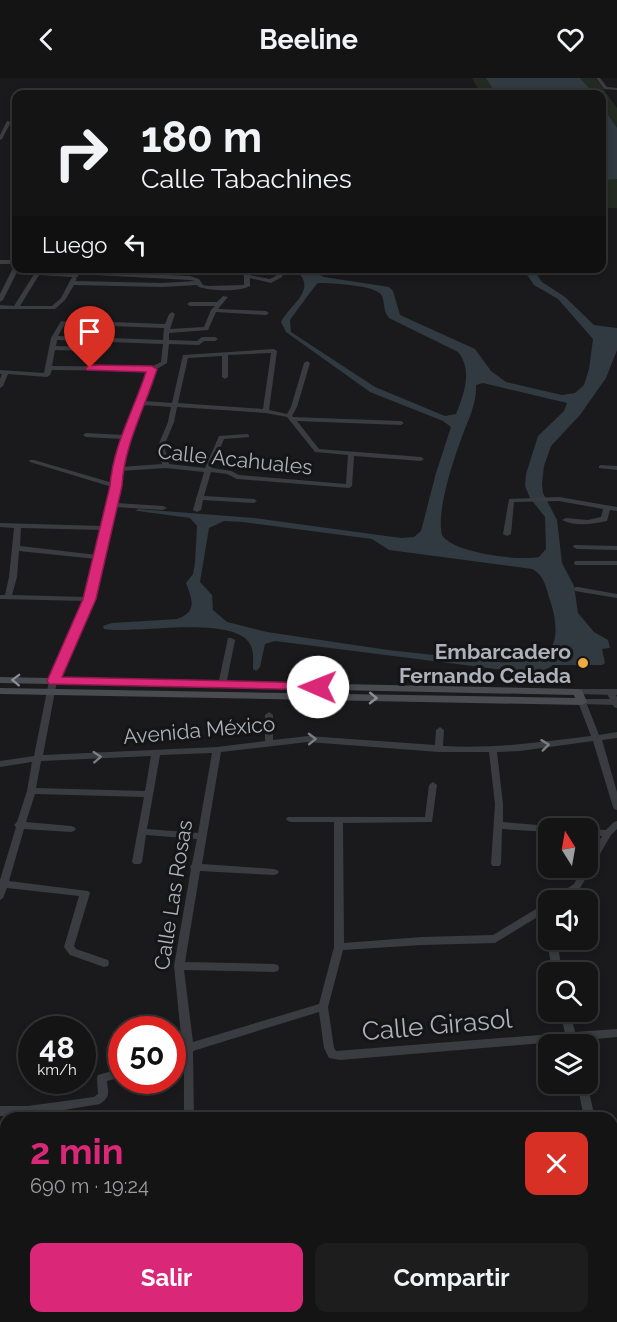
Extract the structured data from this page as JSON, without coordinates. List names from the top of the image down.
{
  "streets": {
    "street": [
      "Calle Acahuales",
      "Avenida México",
      "Calle Las Rosas",
      "Calle Girasol"
    ]
  },
  "crossings": [
    ["Avenida México", "Calle Las Rosas"]
  ],
  "places": ["Embarcadero Fernando Celada"],
  "north": "top",
  "page": {
    "header": "Beeline",
    "turn": ["180 m", "Calle Tabachines"],
    "then": "Luego",
    "speed": "48 km/h",
    "limit": "50",
    "heading": ["2 min", "690 m · 19:24"],
    "buttons": ["Salir", "Compartir"]
  }
}
